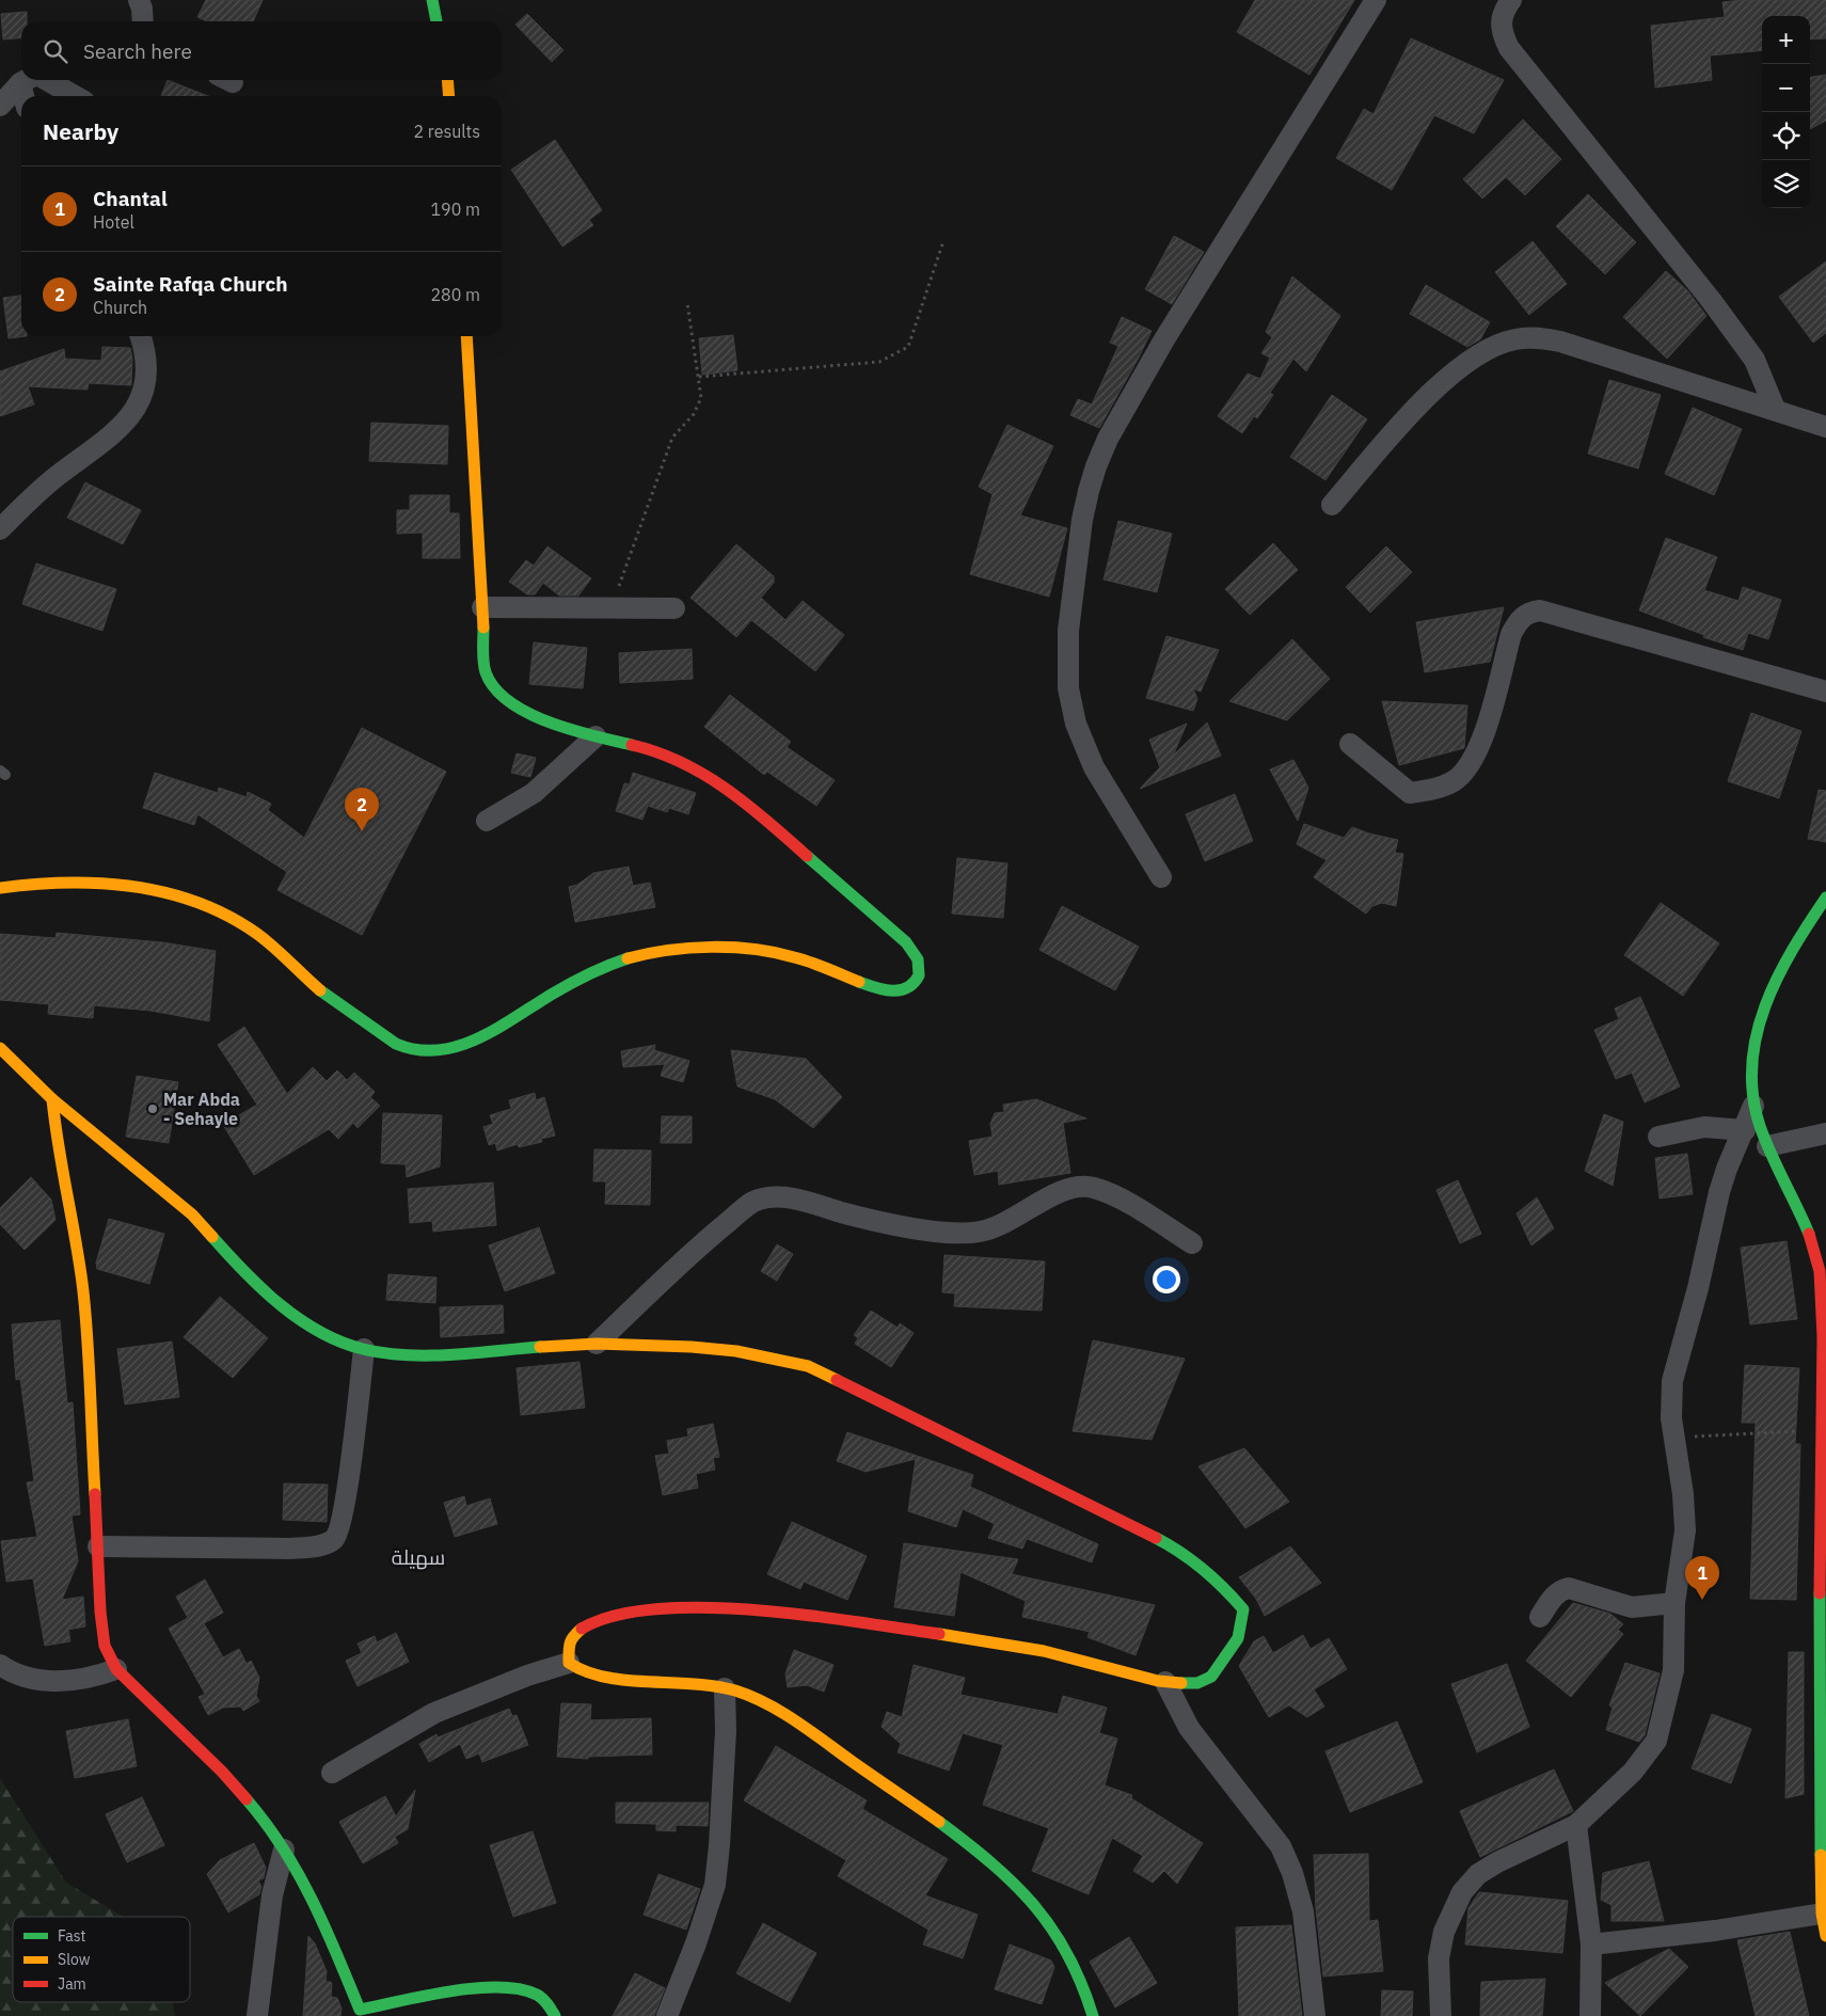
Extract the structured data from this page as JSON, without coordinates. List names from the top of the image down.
{
  "districts": ["سهيلة"],
  "places": ["Mar Abda - Sehayle"],
  "legend": ["Fast", "Slow", "Jam"],
  "page": {
    "map_buttons": ["+", "−"],
    "search": "Search here",
    "heading": ["Nearby", "2 results"],
    "list": [
      {
        "mark": "1",
        "name": "Chantal",
        "note": "Hotel",
        "value": "190 m"
      },
      {
        "mark": "2",
        "name": "Sainte Rafqa Church",
        "note": "Church",
        "value": "280 m"
      }
    ],
    "pins": ["2", "1"]
  }
}
